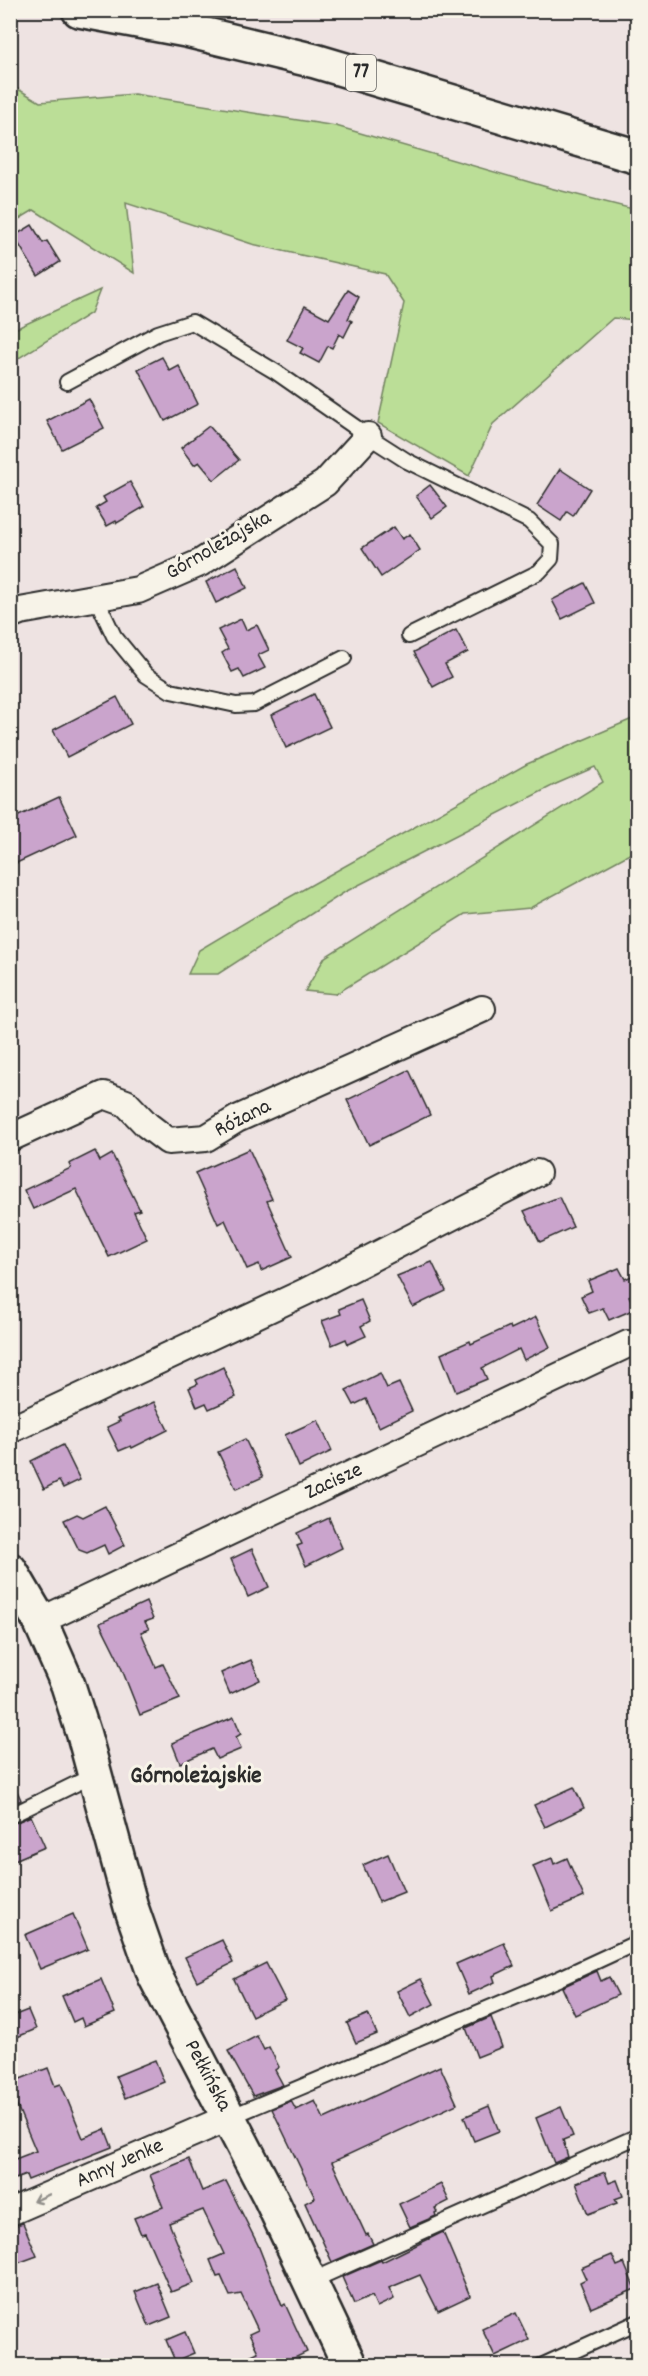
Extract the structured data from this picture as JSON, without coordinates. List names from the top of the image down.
{
  "streets": {
    "street": [
      "77",
      "Górnoleżajska",
      "Różana",
      "Zacisze",
      "Pełkińska",
      "Anny Jenke"
    ]
  },
  "crossings": [
    ["Zacisze", "Pełkińska"],
    ["Pełkińska", "Anny Jenke"]
  ],
  "one_way": ["Anny Jenke"],
  "districts": ["Górnoleżajskie"]
}
